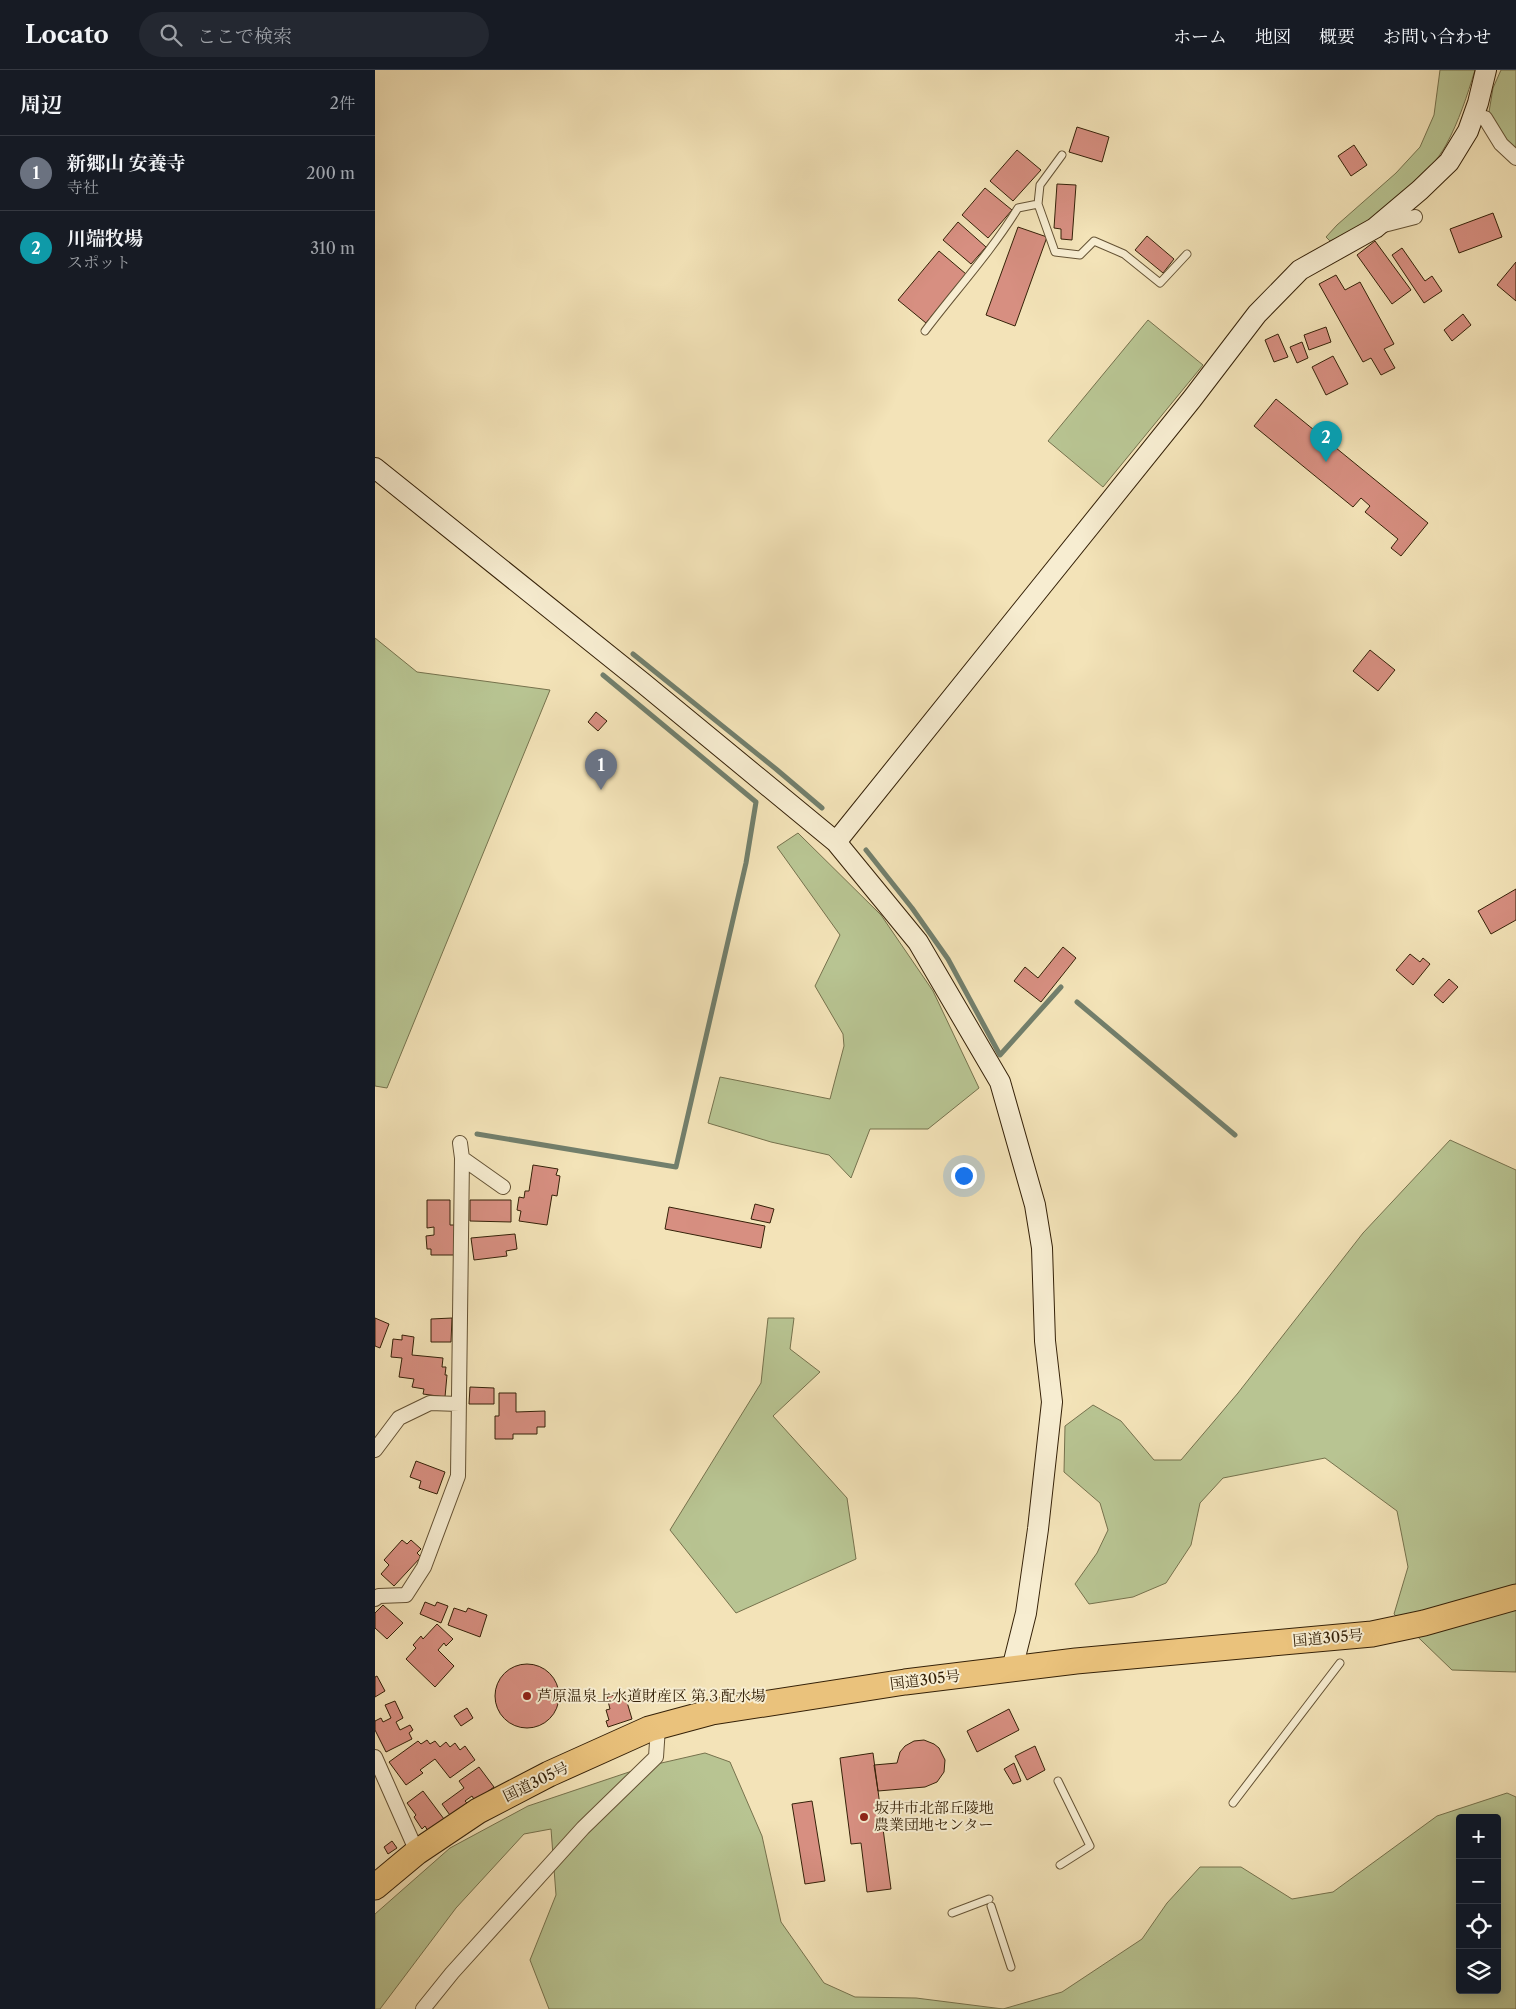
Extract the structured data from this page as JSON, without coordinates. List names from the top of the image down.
{
  "streets": {
    "highway": ["国道305号"]
  },
  "places": ["芦原温泉上水道財産区 第３配水場", "坂井市北部丘陵地 農業団地センター"],
  "page": {
    "header": "Locato",
    "search": "ここで検索",
    "nav": [
      "ホーム",
      "地図",
      "概要",
      "お問い合わせ"
    ],
    "heading": ["周辺", "2件"],
    "list": [
      {
        "mark": "1",
        "name": "新郷山 安養寺",
        "note": "寺社",
        "value": "200 m"
      },
      {
        "mark": "2",
        "name": "川端牧場",
        "note": "スポット",
        "value": "310 m"
      }
    ],
    "pins": ["2", "1"],
    "map_buttons": ["+", "−"]
  }
}
